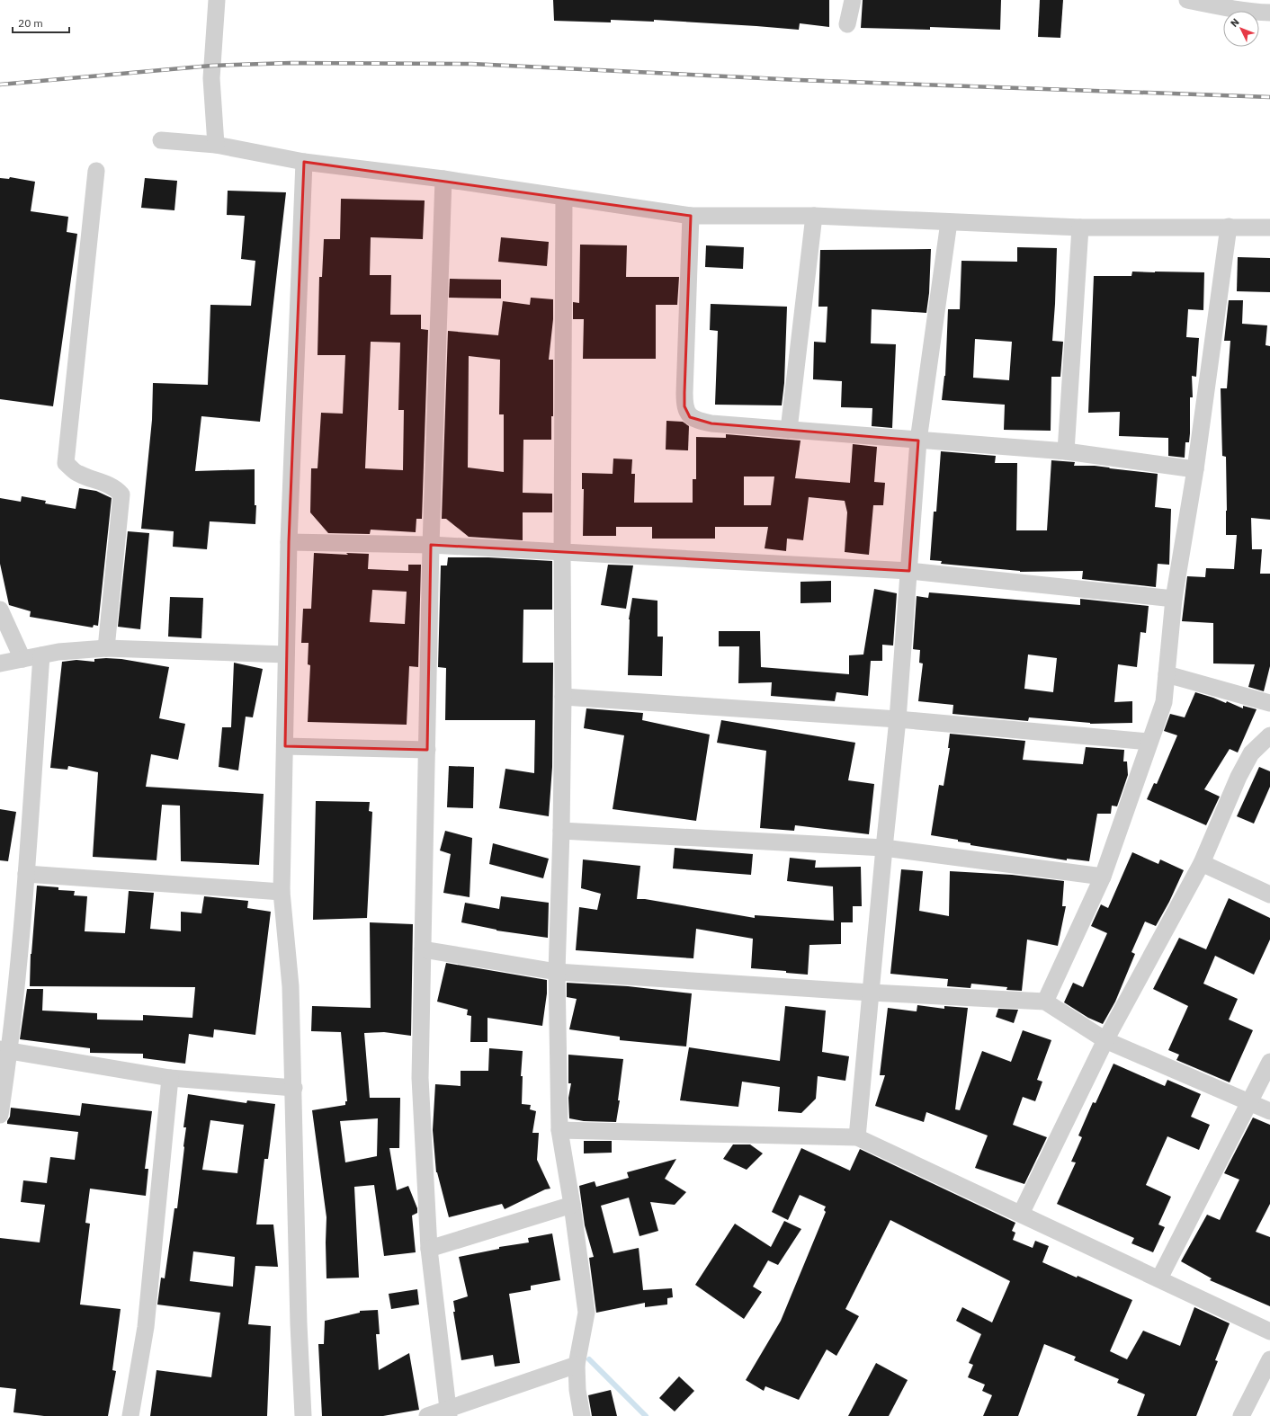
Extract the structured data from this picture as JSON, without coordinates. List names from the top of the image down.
{
  "scale_bar": "20 m",
  "north": "top left"
}
